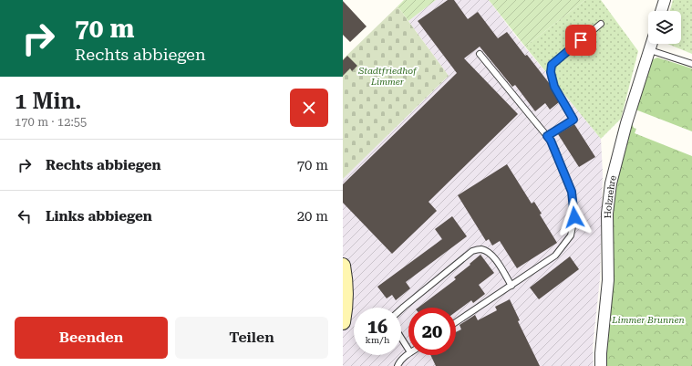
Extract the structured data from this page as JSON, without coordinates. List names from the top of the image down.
{
  "streets": {
    "street": ["Holzrehre"]
  },
  "parks": ["Stadtfriedhof Limmer", "Limmer Brunnen"],
  "page": {
    "turn": ["70 m", "Rechts abbiegen"],
    "heading": ["1 Min.", "170 m · 12:55"],
    "list": [
      {
        "name": "Rechts abbiegen",
        "value": "70 m"
      },
      {
        "name": "Links abbiegen",
        "value": "20 m"
      }
    ],
    "speed": "16 km/h",
    "limit": "20",
    "buttons": ["Beenden", "Teilen"]
  }
}
